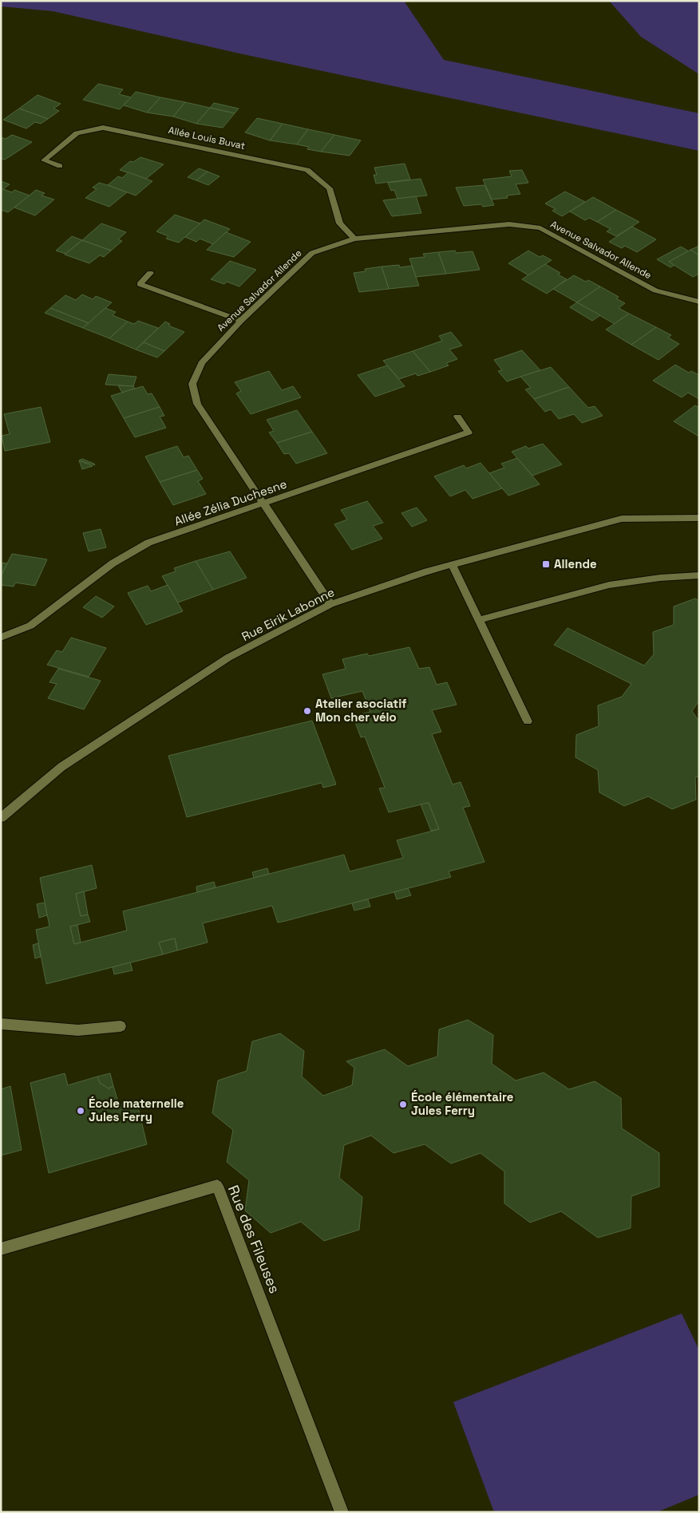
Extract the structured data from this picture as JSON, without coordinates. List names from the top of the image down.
{
  "streets": {
    "street": [
      "Allée Louis Buvat",
      "Avenue Salvador Allende",
      "Allée Zélia Duchesne",
      "Rue Eirik Labonne",
      "Rue des Fileuses"
    ]
  },
  "crossings": [
    ["Allée Louis Buvat", "Avenue Salvador Allende"],
    ["Avenue Salvador Allende", "Allée Zélia Duchesne"],
    ["Avenue Salvador Allende", "Rue Eirik Labonne"]
  ],
  "places": {
    "transit": ["Allende"],
    "other": ["Atelier asociatif Mon cher vélo", "École élémentaire Jules Ferry", "École maternelle Jules Ferry"]
  }
}
